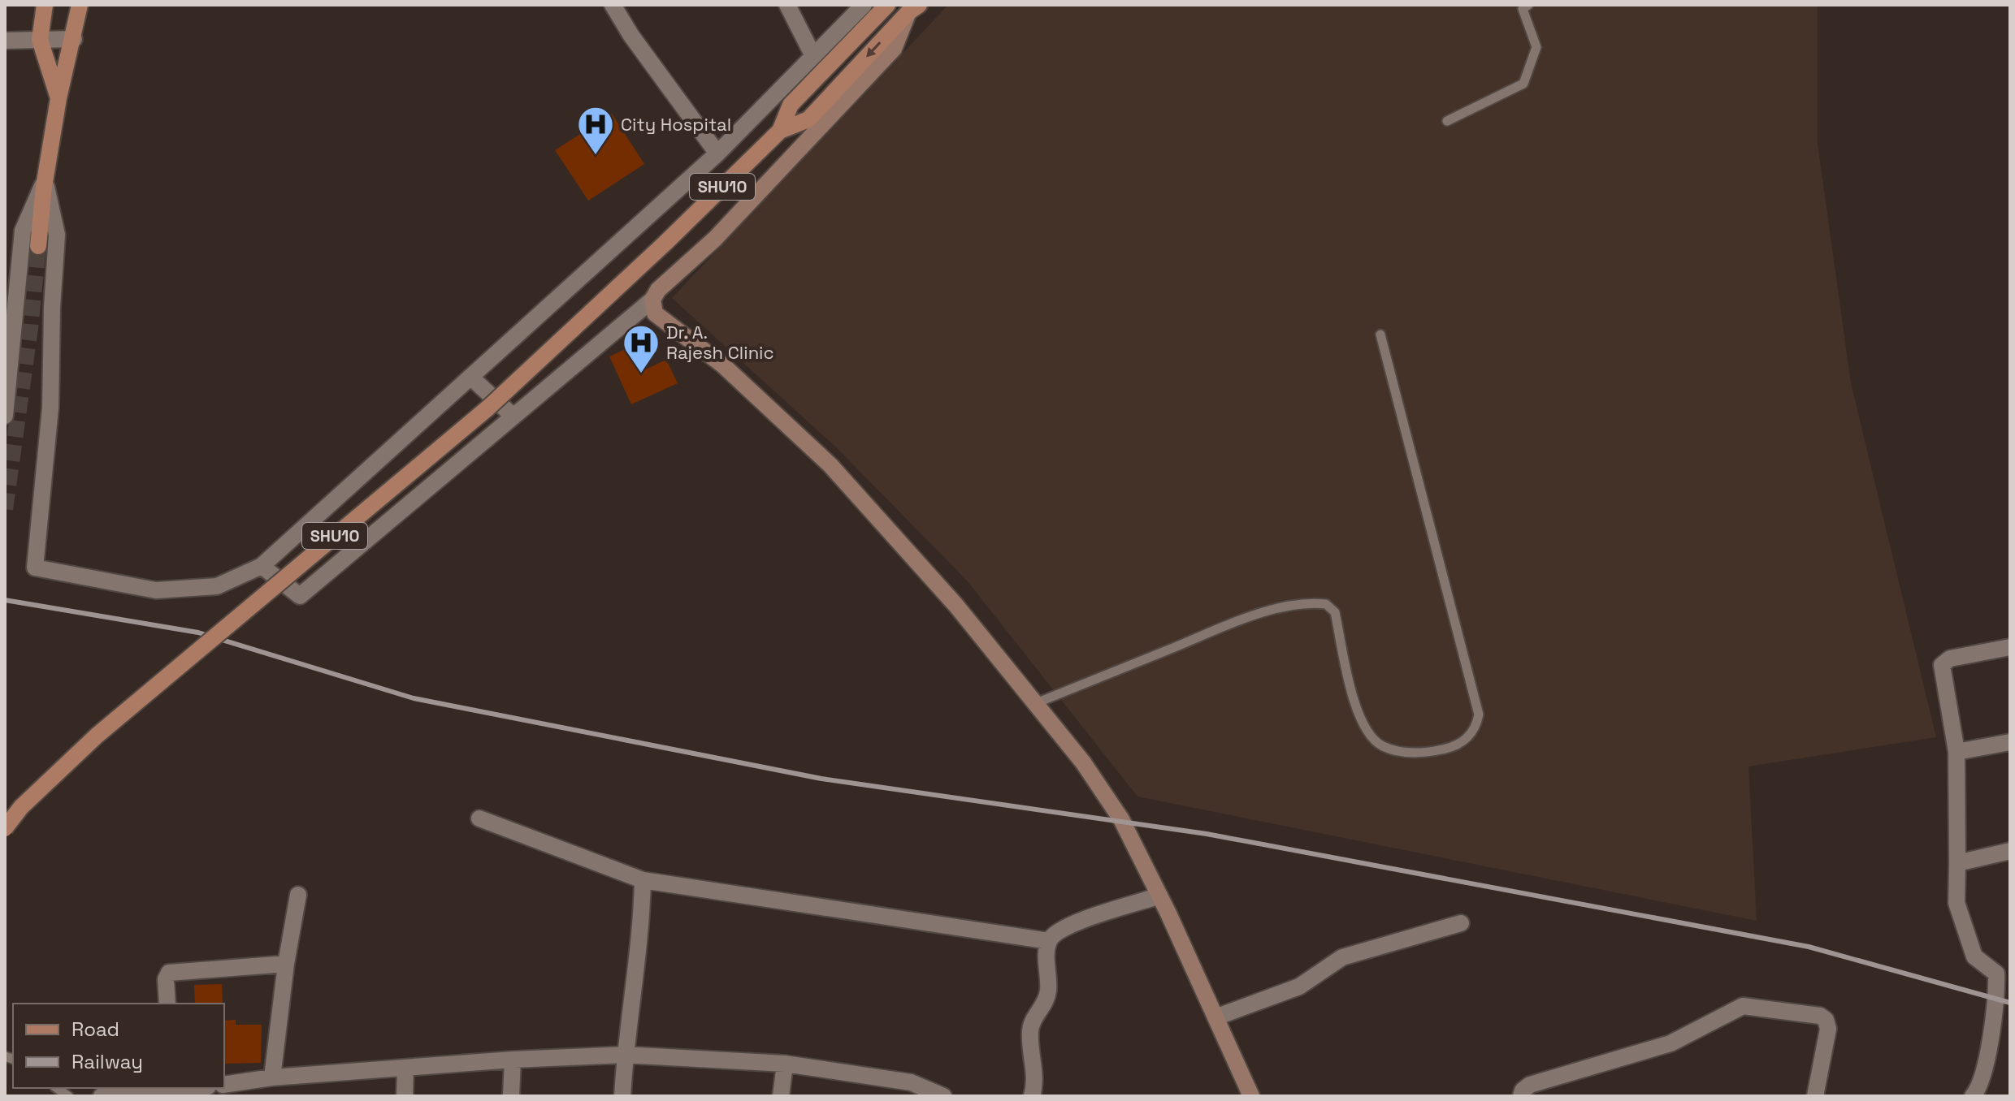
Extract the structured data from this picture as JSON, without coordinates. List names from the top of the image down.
{
  "streets": {
    "main road": ["SHU10"]
  },
  "places": {
    "hospital": ["City Hospital", "Dr. A. Rajesh Clinic"]
  },
  "legend": ["Road", "Railway"]
}
